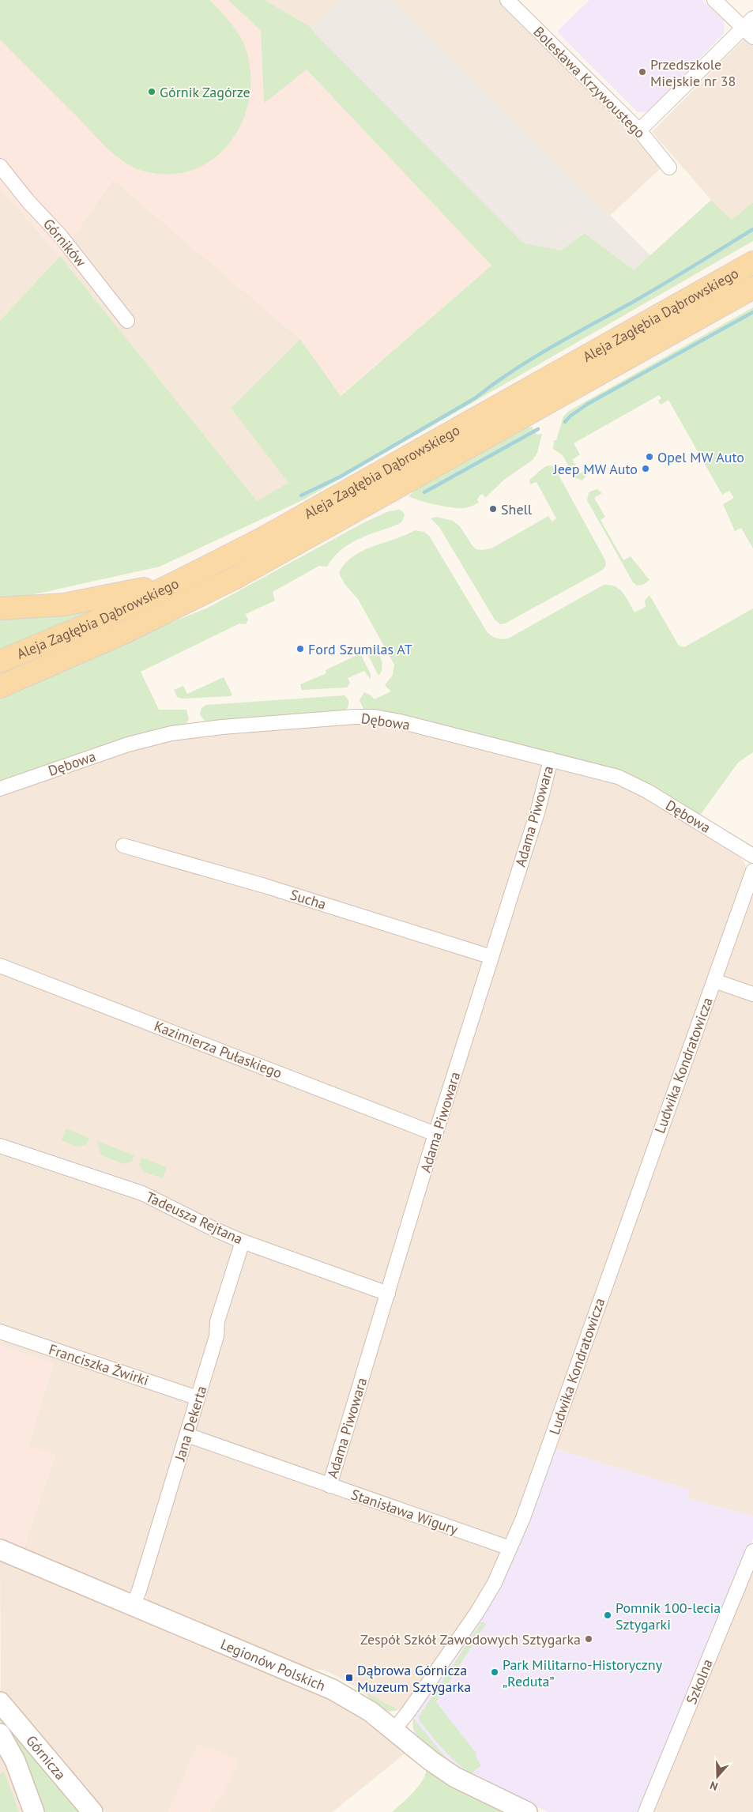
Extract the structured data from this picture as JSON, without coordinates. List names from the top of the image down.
{
  "streets": {
    "main road": ["Aleja Zagłębia Dąbrowskiego"],
    "street": [
      "Bolesława Krzywoustego",
      "Górników",
      "Dębowa",
      "Adama Piwowara",
      "Sucha",
      "Kazimierza Pułaskiego",
      "Ludwika Kondratowicza",
      "Tadeusza Rejtana",
      "Franciszka Żwirki",
      "Jana Dekerta",
      "Stanisława Wigury",
      "Legionów Polskich",
      "Szkolna",
      "Górnicza"
    ]
  },
  "crossings": [
    ["Dębowa", "Adama Piwowara"],
    ["Adama Piwowara", "Sucha"],
    ["Adama Piwowara", "Kazimierza Pułaskiego"],
    ["Adama Piwowara", "Tadeusza Rejtana"],
    ["Adama Piwowara", "Stanisława Wigury"],
    ["Ludwika Kondratowicza", "Stanisława Wigury"],
    ["Ludwika Kondratowicza", "Legionów Polskich"],
    ["Tadeusza Rejtana", "Jana Dekerta"],
    ["Franciszka Żwirki", "Jana Dekerta"],
    ["Jana Dekerta", "Stanisława Wigury"],
    ["Jana Dekerta", "Legionów Polskich"]
  ],
  "places": {
    "other": [
      "Przedszkole Miejskie nr 38",
      "Górnik Zagórze",
      "Opel MW Auto",
      "Jeep MW Auto",
      "Shell",
      "Ford Szumilas AT",
      "Pomnik 100-lecia Sztygarki",
      "Zespół Szkół Zawodowych Sztygarka",
      "Park Militarno-Historyczny „Reduta”"
    ],
    "transit": ["Dąbrowa Górnicza Muzeum Sztygarka"]
  },
  "north": "bottom"
}
